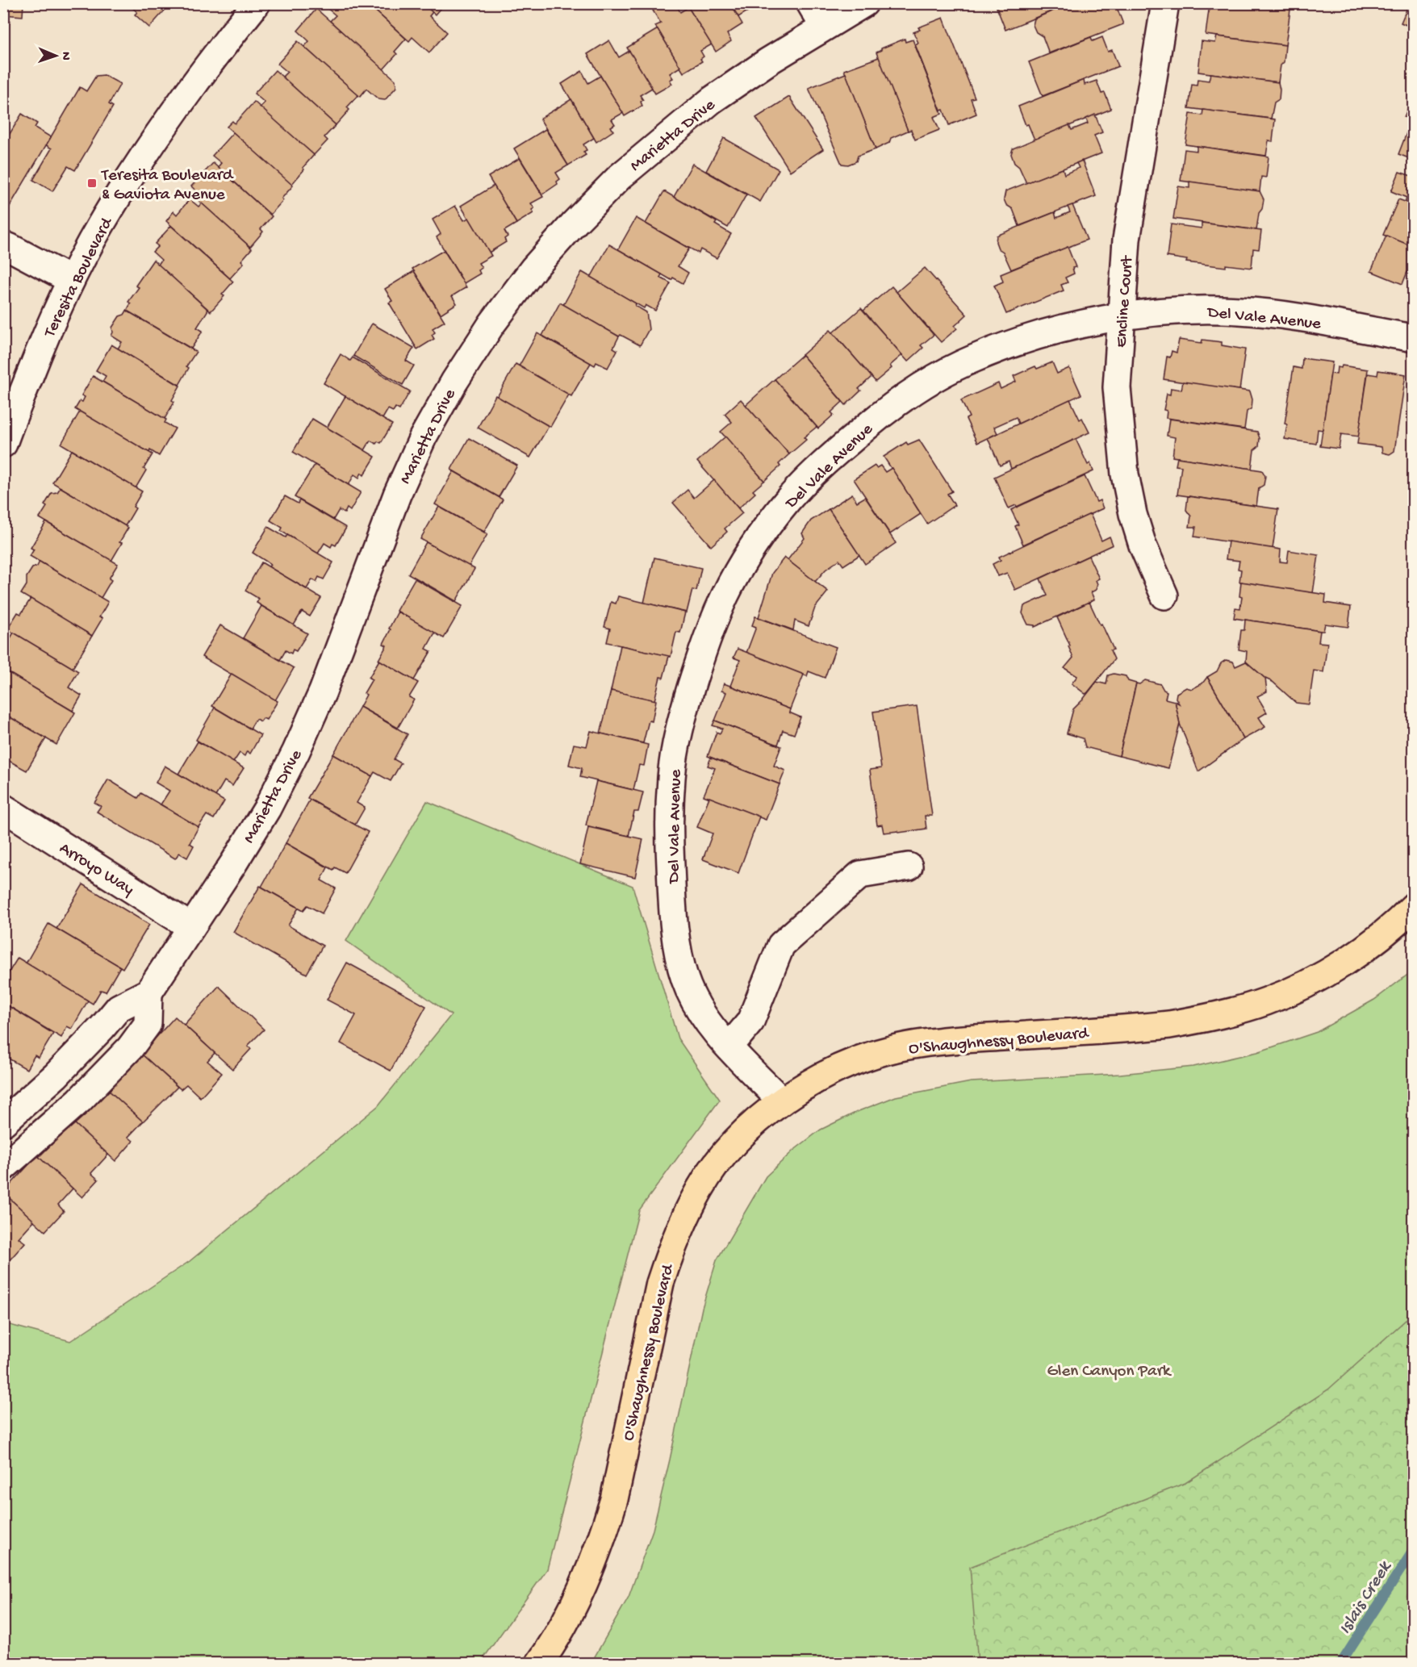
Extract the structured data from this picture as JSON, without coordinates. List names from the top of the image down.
{
  "streets": {
    "main road": ["O'Shaughnessy Boulevard"],
    "street": [
      "Marietta Drive",
      "Teresita Boulevard",
      "Encline Court",
      "Del Vale Avenue",
      "Arroyo Way"
    ]
  },
  "crossings": [
    ["Marietta Drive", "Arroyo Way"],
    ["Encline Court", "Del Vale Avenue"],
    ["Del Vale Avenue", "O'Shaughnessy Boulevard"]
  ],
  "water": ["Islais Creek"],
  "parks": ["Glen Canyon Park"],
  "places": {
    "transit": ["Teresita Boulevard & Gaviota Avenue"]
  },
  "north": "right"
}
